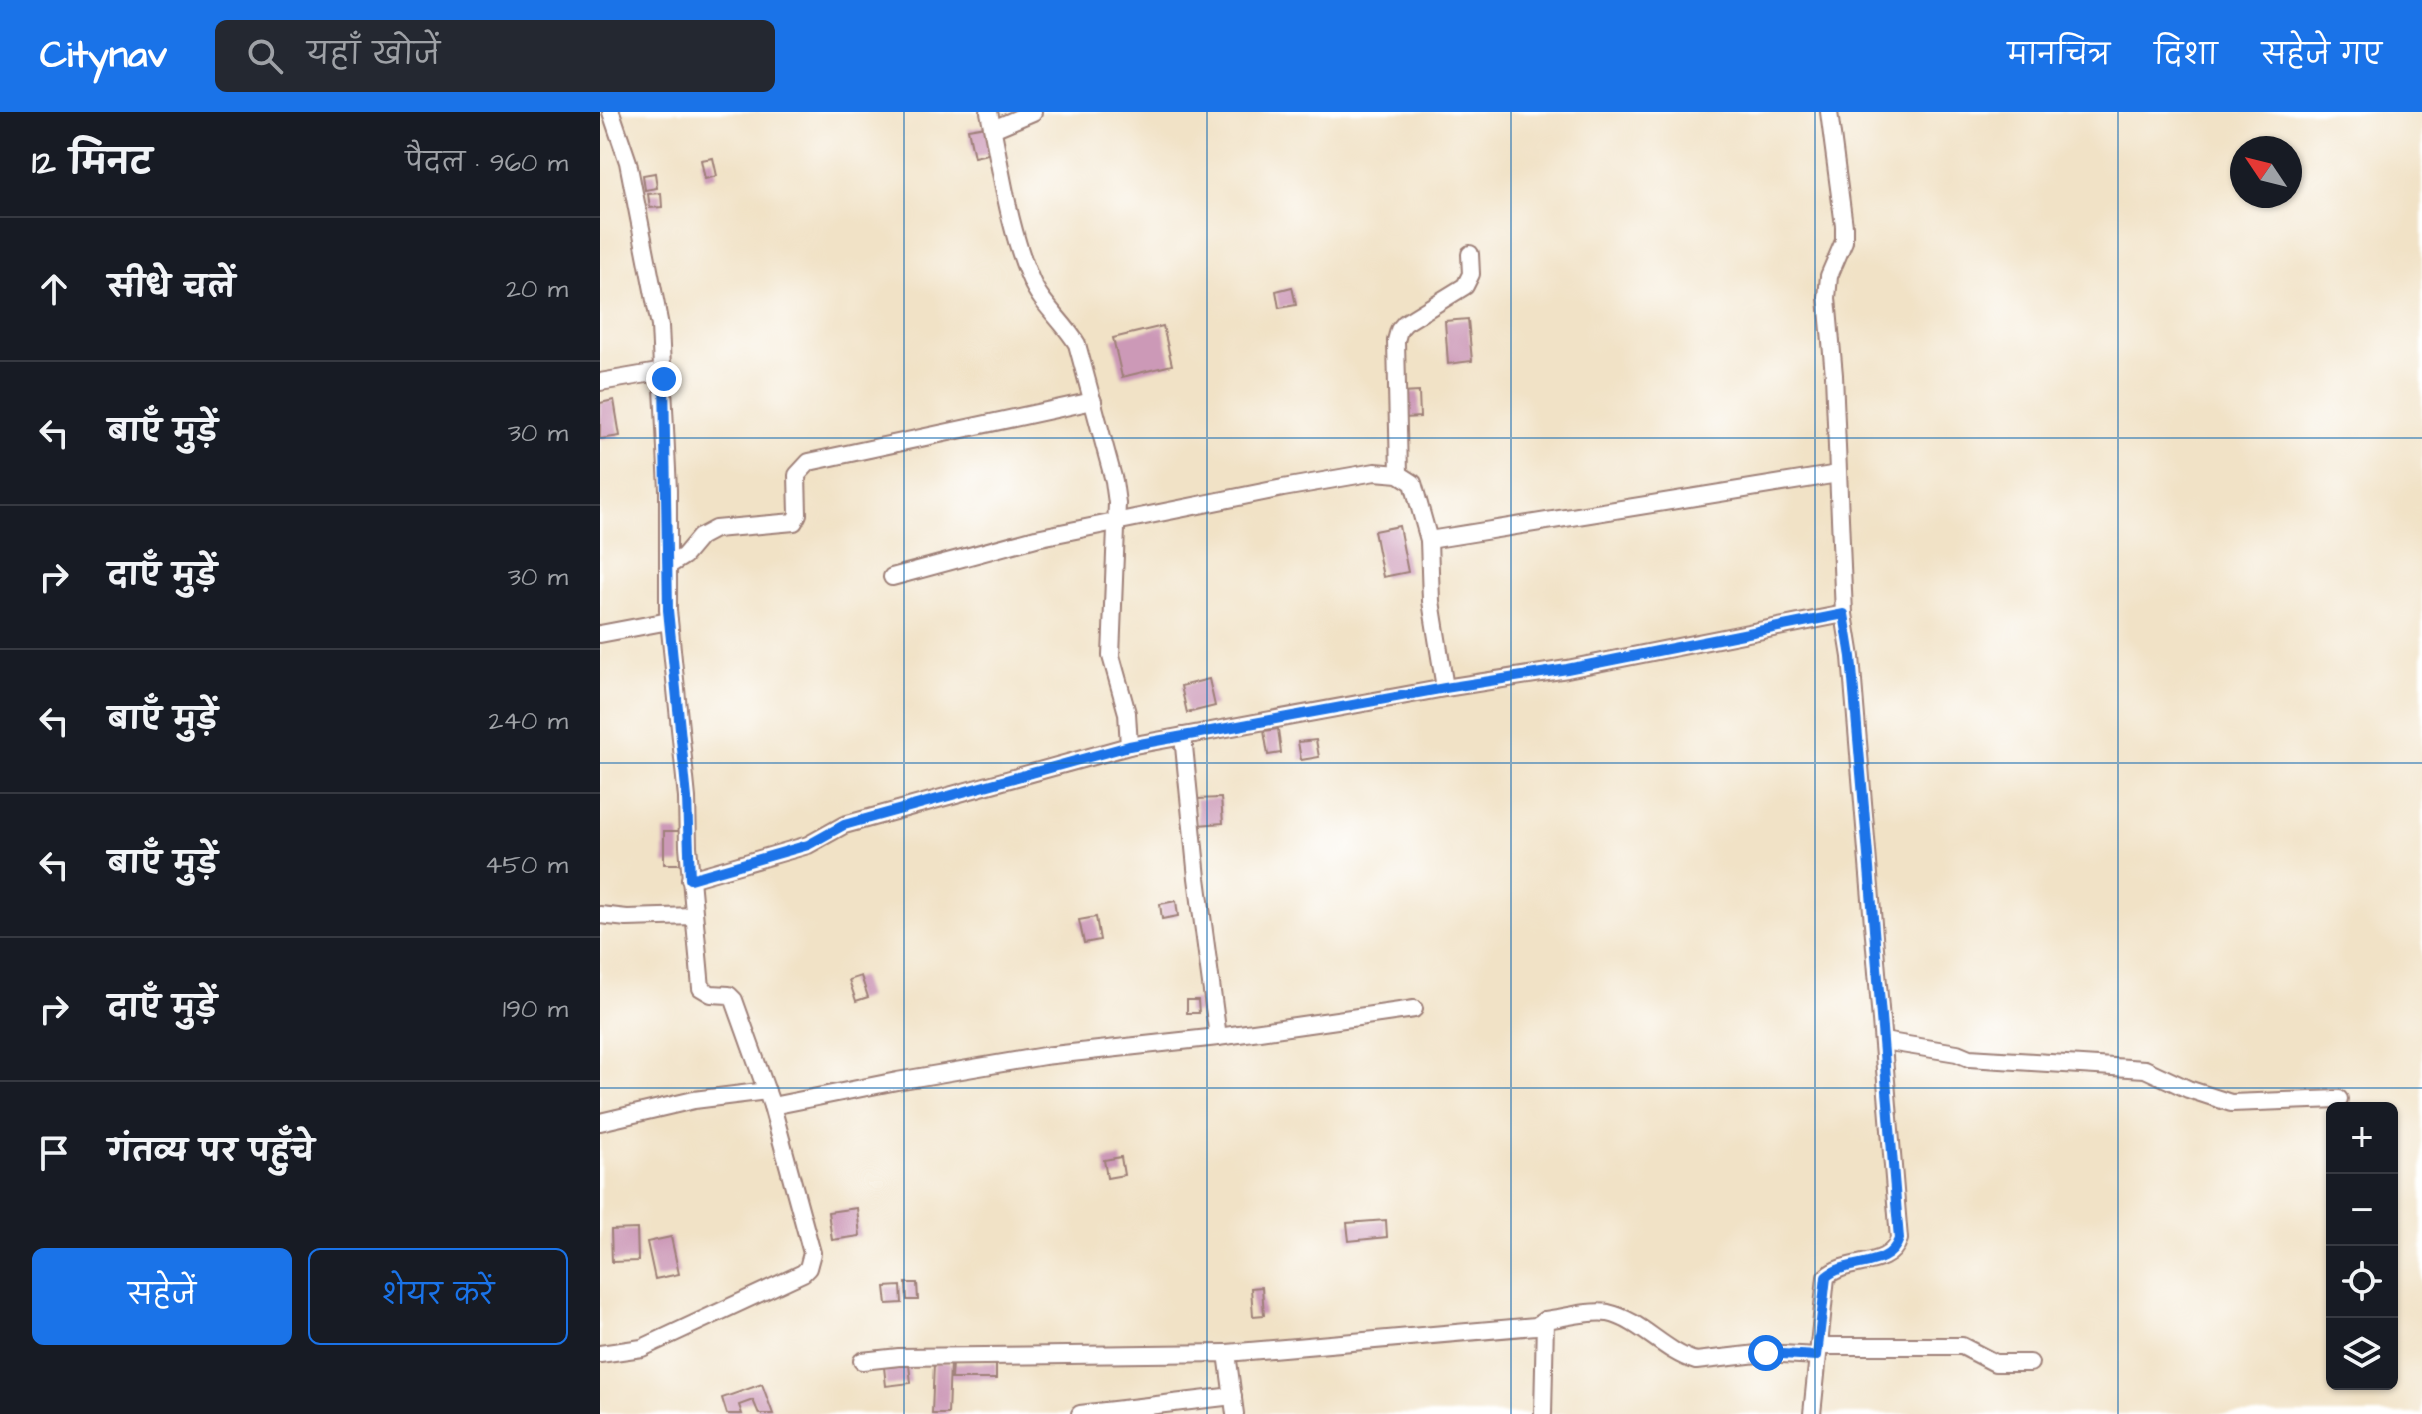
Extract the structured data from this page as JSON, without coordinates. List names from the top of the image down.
{
  "north": "top left",
  "page": {
    "header": "Citynav",
    "search": "यहाँ खोजें",
    "nav": ["मानचित्र", "दिशा", "सहेजे गए"],
    "heading": ["12 मिनट", "पैदल · 960 m"],
    "list": [
      ["सीधे चलें", "20 m"],
      ["बाएँ मुड़ें", "30 m"],
      ["दाएँ मुड़ें", "30 m"],
      ["बाएँ मुड़ें", "240 m"],
      ["बाएँ मुड़ें", "450 m"],
      ["दाएँ मुड़ें", "190 m"],
      "गंतव्य पर पहुँचे"
    ],
    "map_buttons": ["+", "−"],
    "buttons": ["सहेजें", "शेयर करें"]
  }
}
